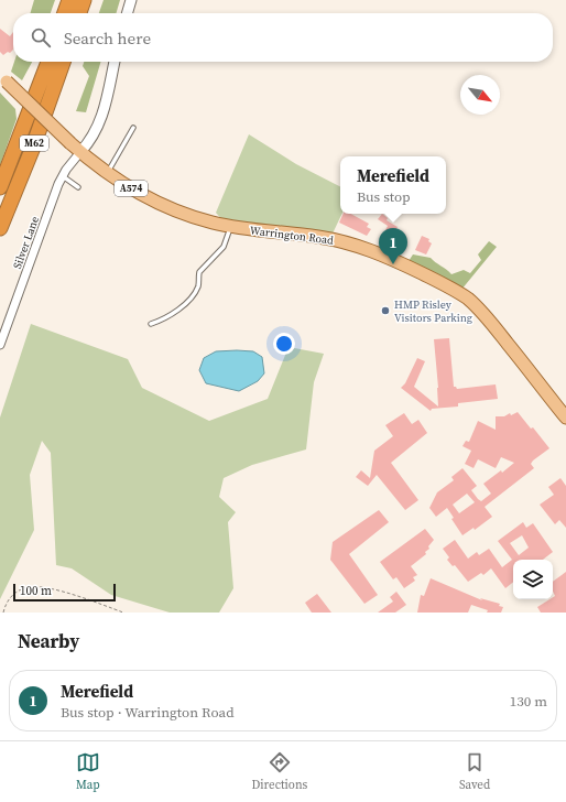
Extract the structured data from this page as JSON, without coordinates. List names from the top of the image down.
{
  "streets": {
    "highway": ["M62"],
    "main road": ["A574", "Warrington Road"],
    "street": ["Silver Lane"]
  },
  "crossings": [
    ["Warrington Road", "Silver Lane"]
  ],
  "places": ["HMP Risley Visitors Parking"],
  "scale_bar": "100 m",
  "north": "bottom right",
  "page": {
    "search": "Search here",
    "popup": ["Merefield", "Bus stop"],
    "pins": "1",
    "scale": "100 m",
    "heading": "Nearby",
    "list": [
      {
        "mark": "1",
        "name": "Merefield",
        "note": "Bus stop · Warrington Road",
        "value": "130 m"
      }
    ],
    "nav": ["Map", "Directions", "Saved"]
  }
}
